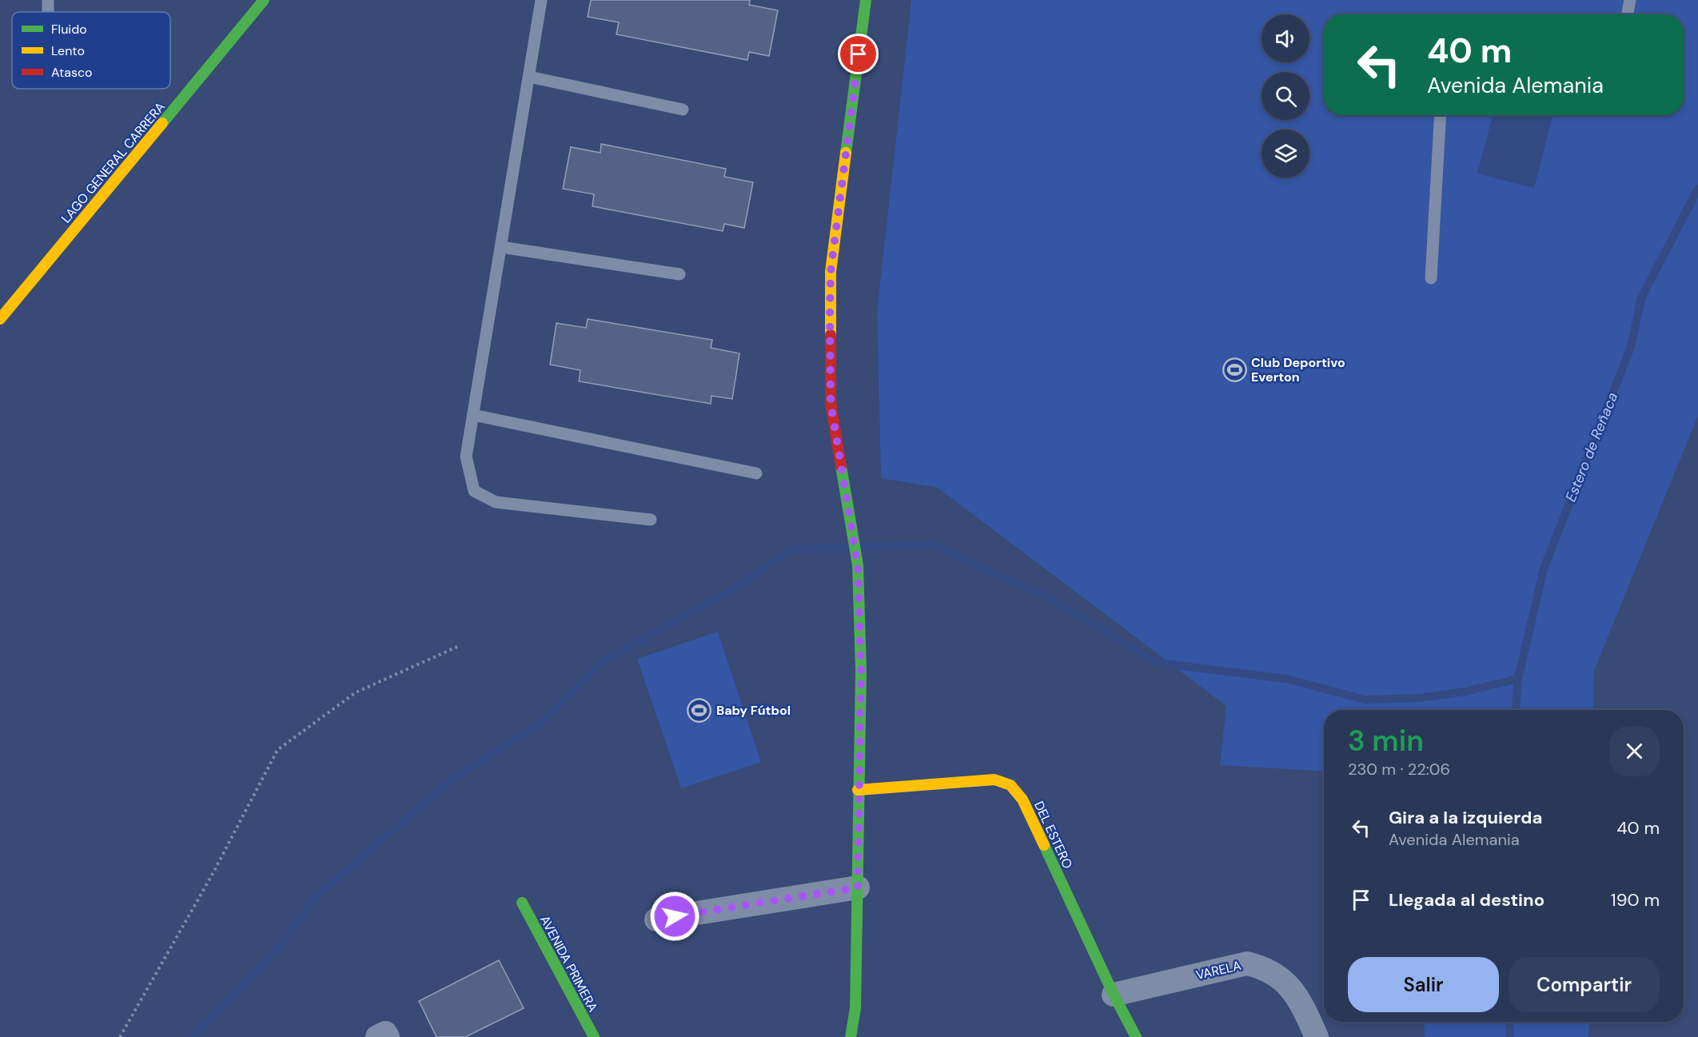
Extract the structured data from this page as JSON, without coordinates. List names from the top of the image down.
{
  "streets": {
    "street": [
      "LAGO GENERAL CARRERA",
      "DEL ESTERO",
      "AVENIDA PRIMERA",
      "VARELA"
    ]
  },
  "crossings": [
    ["DEL ESTERO", "VARELA"]
  ],
  "water": ["Estero de Reñaca"],
  "places": {
    "sports": ["Club Deportivo Everton", "Baby Fútbol"]
  },
  "legend": ["Fluido", "Lento", "Atasco"],
  "page": {
    "turn": ["40 m", "Avenida Alemania"],
    "heading": ["3 min", "230 m · 22:06"],
    "list": [
      {
        "name": "Gira a la izquierda",
        "note": "Avenida Alemania",
        "value": "40 m"
      },
      {
        "name": "Llegada al destino",
        "value": "190 m"
      }
    ],
    "buttons": ["Salir", "Compartir"]
  }
}
